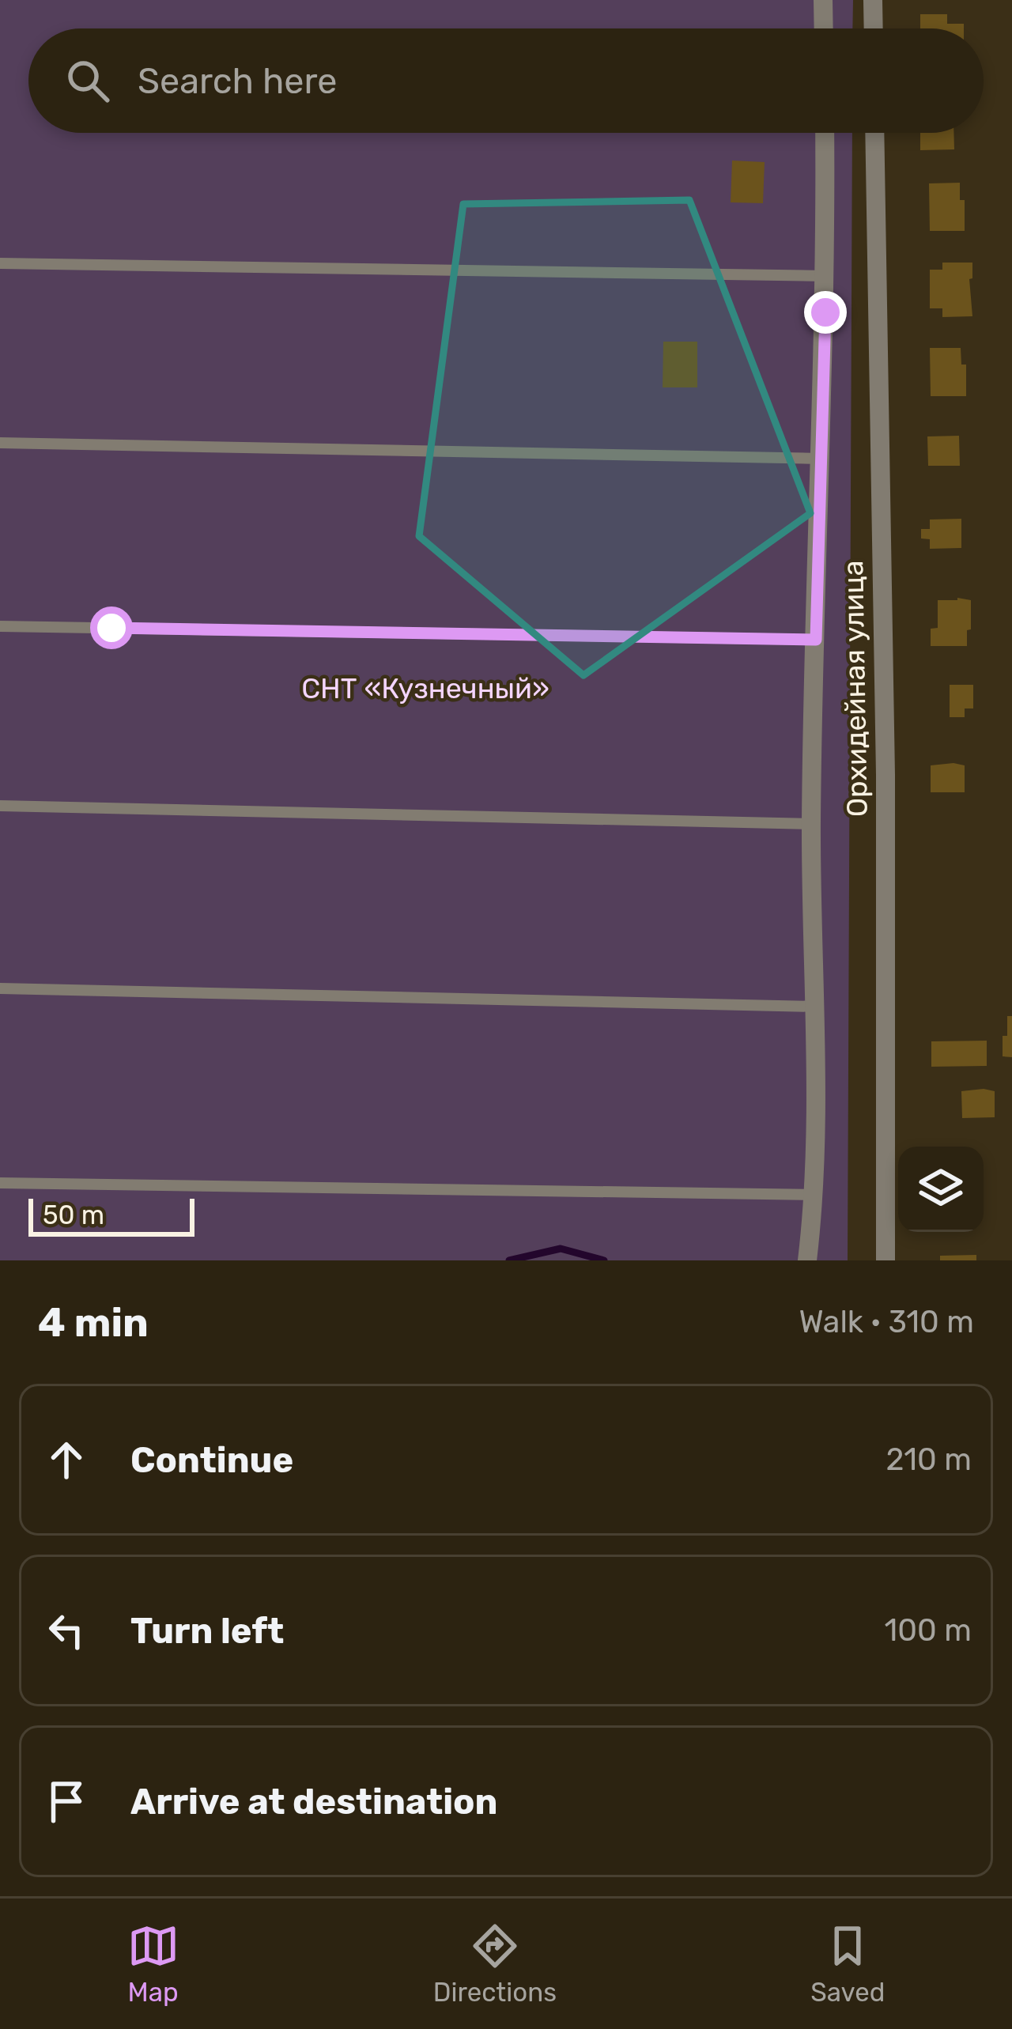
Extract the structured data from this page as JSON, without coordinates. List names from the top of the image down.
{
  "streets": {
    "street": ["Орхидейная улица"]
  },
  "parks": ["СНТ «Кузнечный»"],
  "scale_bar": "50 m",
  "page": {
    "search": "Search here",
    "scale": "50 m",
    "heading": ["4 min", "Walk · 310 m"],
    "list": [
      ["Continue", "210 m"],
      ["Turn left", "100 m"],
      "Arrive at destination"
    ],
    "nav": ["Map", "Directions", "Saved"]
  }
}
